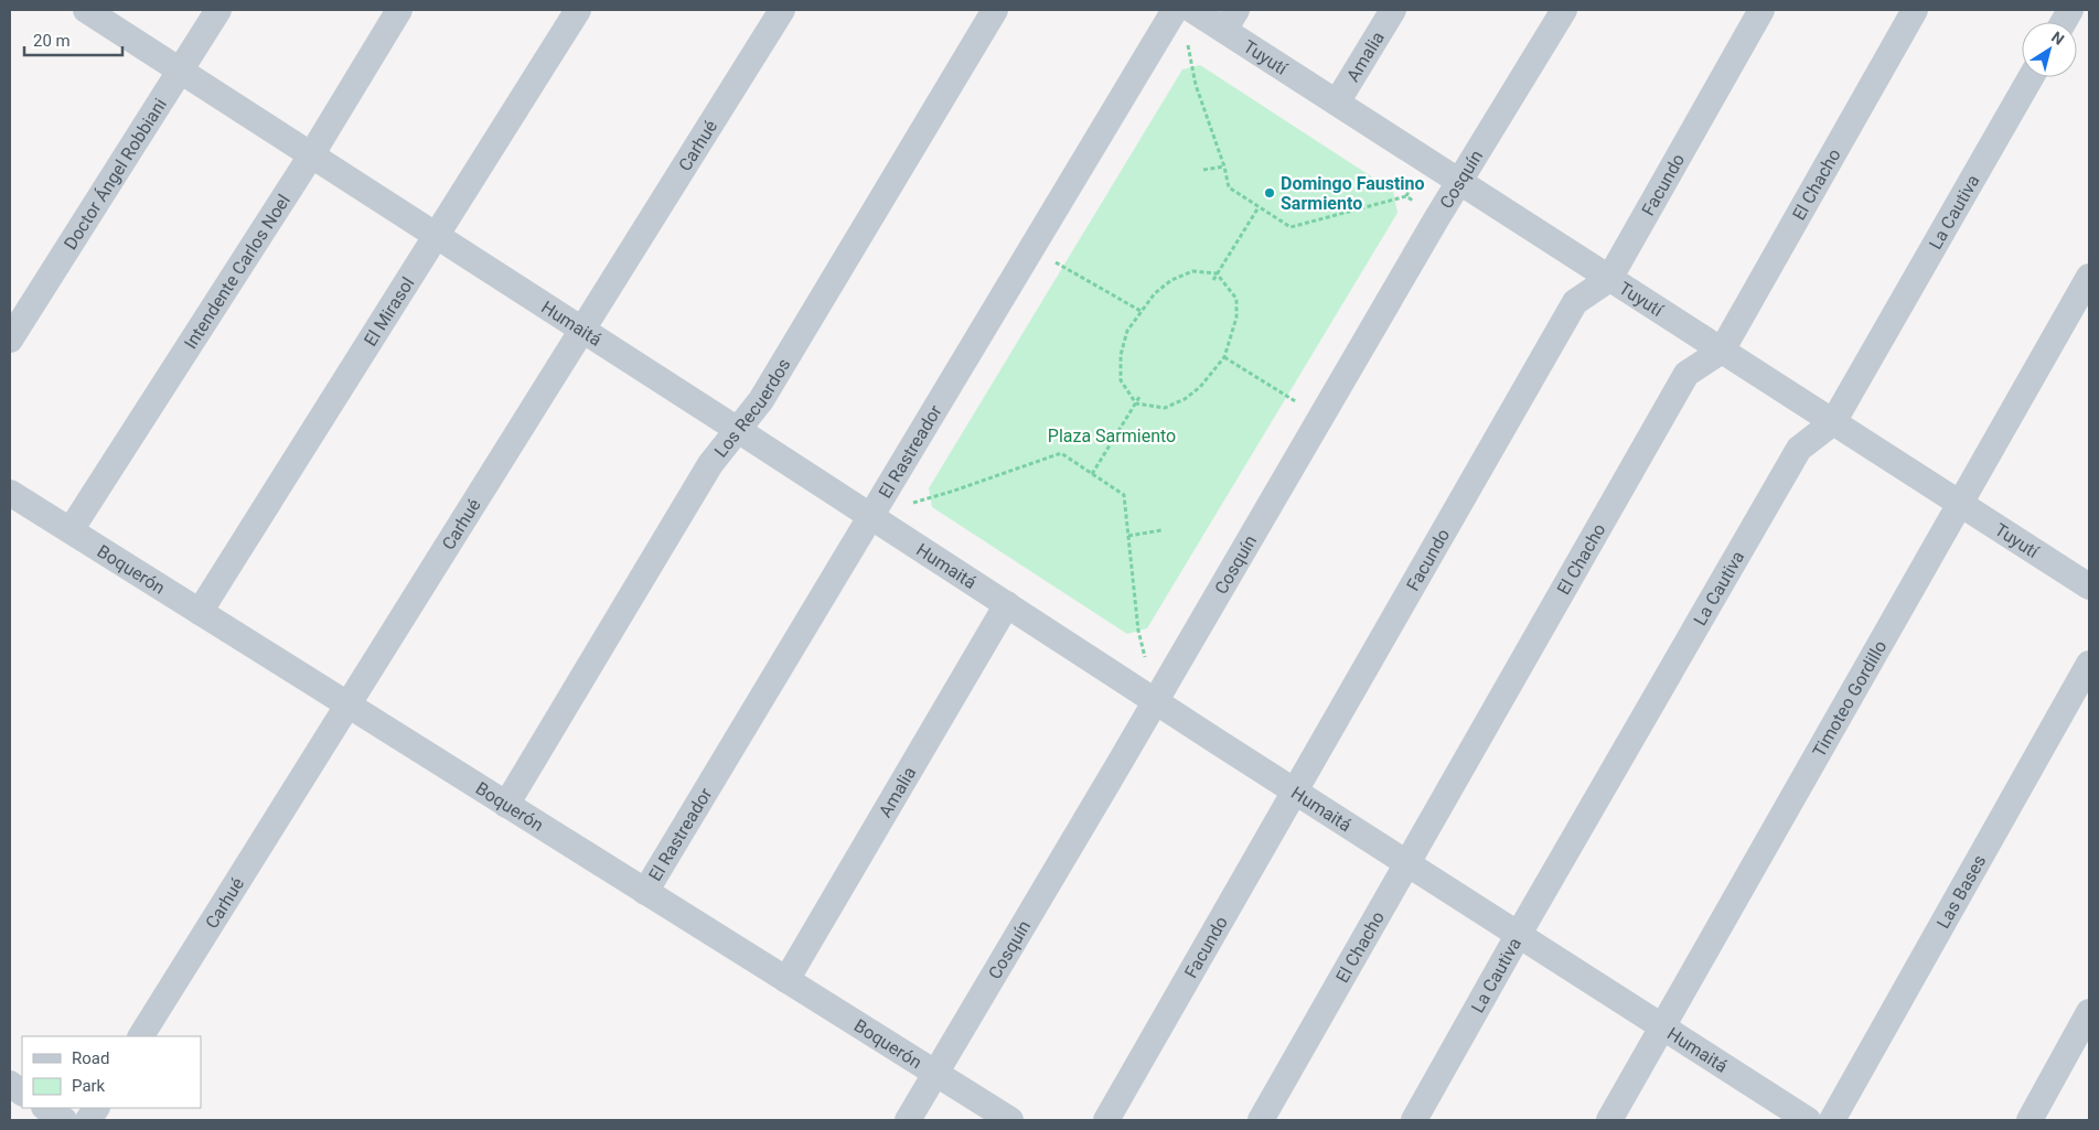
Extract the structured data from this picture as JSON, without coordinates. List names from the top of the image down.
{
  "streets": {
    "street": [
      "Tuyutí",
      "Amalia",
      "Carhué",
      "Doctor Ángel Robbiani",
      "Cosquín",
      "Facundo",
      "El Chacho",
      "La Cautiva",
      "Intendente Carlos Noel",
      "El Mirasol",
      "Humaitá",
      "Los Recuerdos",
      "El Rastreador",
      "Boquerón",
      "Timoteo Gordillo",
      "Las Bases"
    ]
  },
  "crossings": [
    ["Tuyutí", "Amalia"],
    ["Tuyutí", "Cosquín"],
    ["Tuyutí", "Facundo"],
    ["Tuyutí", "El Chacho"],
    ["Tuyutí", "La Cautiva"],
    ["Tuyutí", "Timoteo Gordillo"],
    ["Amalia", "Humaitá"],
    ["Amalia", "Boquerón"],
    ["Carhué", "Humaitá"],
    ["Carhué", "Boquerón"],
    ["Doctor Ángel Robbiani", "Humaitá"],
    ["Cosquín", "Humaitá"],
    ["Cosquín", "Boquerón"],
    ["Facundo", "Humaitá"],
    ["El Chacho", "Humaitá"],
    ["La Cautiva", "Humaitá"],
    ["Intendente Carlos Noel", "Humaitá"],
    ["Intendente Carlos Noel", "Boquerón"],
    ["El Mirasol", "Humaitá"],
    ["El Mirasol", "Boquerón"],
    ["Humaitá", "Los Recuerdos"],
    ["Humaitá", "El Rastreador"],
    ["Humaitá", "Timoteo Gordillo"],
    ["Los Recuerdos", "Boquerón"],
    ["El Rastreador", "Boquerón"]
  ],
  "parks": ["Plaza Sarmiento"],
  "places": ["Domingo Faustino Sarmiento"],
  "legend": ["Road", "Park"],
  "scale_bar": "20 m",
  "north": "top right"
}
